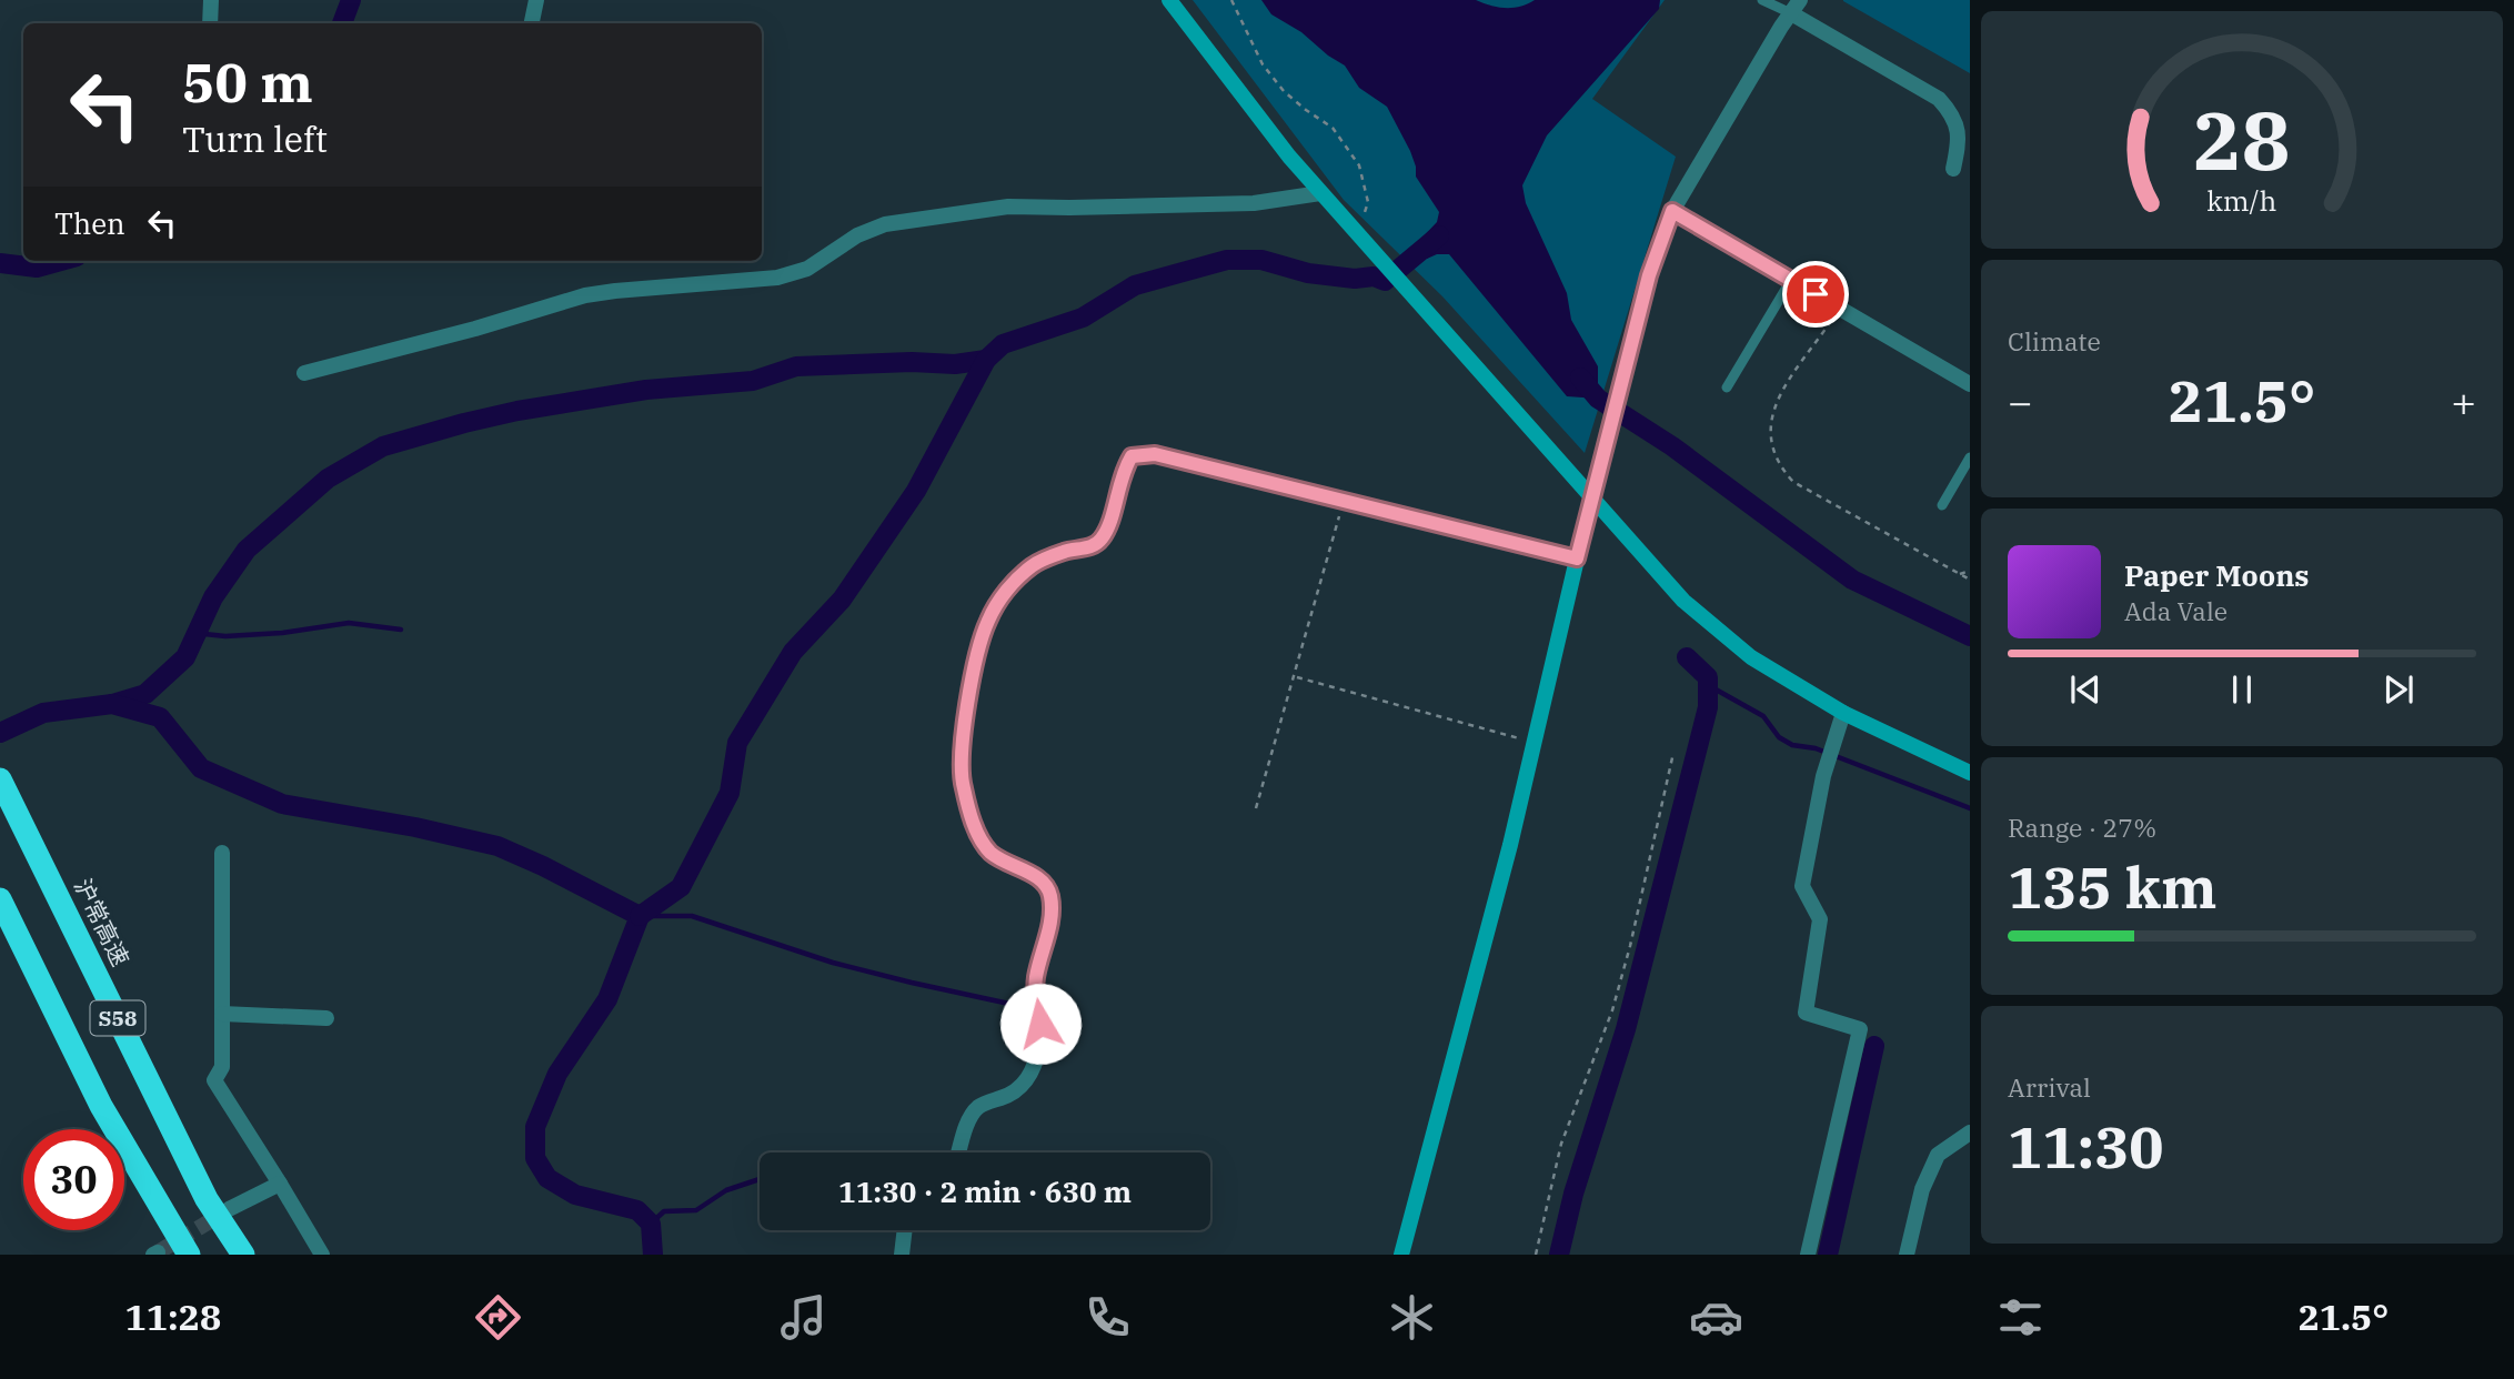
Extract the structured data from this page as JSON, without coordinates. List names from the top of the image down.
{
  "streets": {
    "highway": ["沪常高速", "S58"]
  },
  "page": {
    "turn": ["50 m", "Turn left"],
    "then": "Then",
    "tile": [
      "Climate",
      ["Range · 27%", "135 km"],
      ["Arrival", "11:30"]
    ],
    "heat": ["−", "21.5°", "+"],
    "song": ["Paper Moons", "Ada Vale"],
    "limit": "30",
    "trip": "11:30 · 2 min · 630 m",
    "tabs": ["11:28", "21.5°"],
    "gauge": ["28", "km/h"]
  }
}
